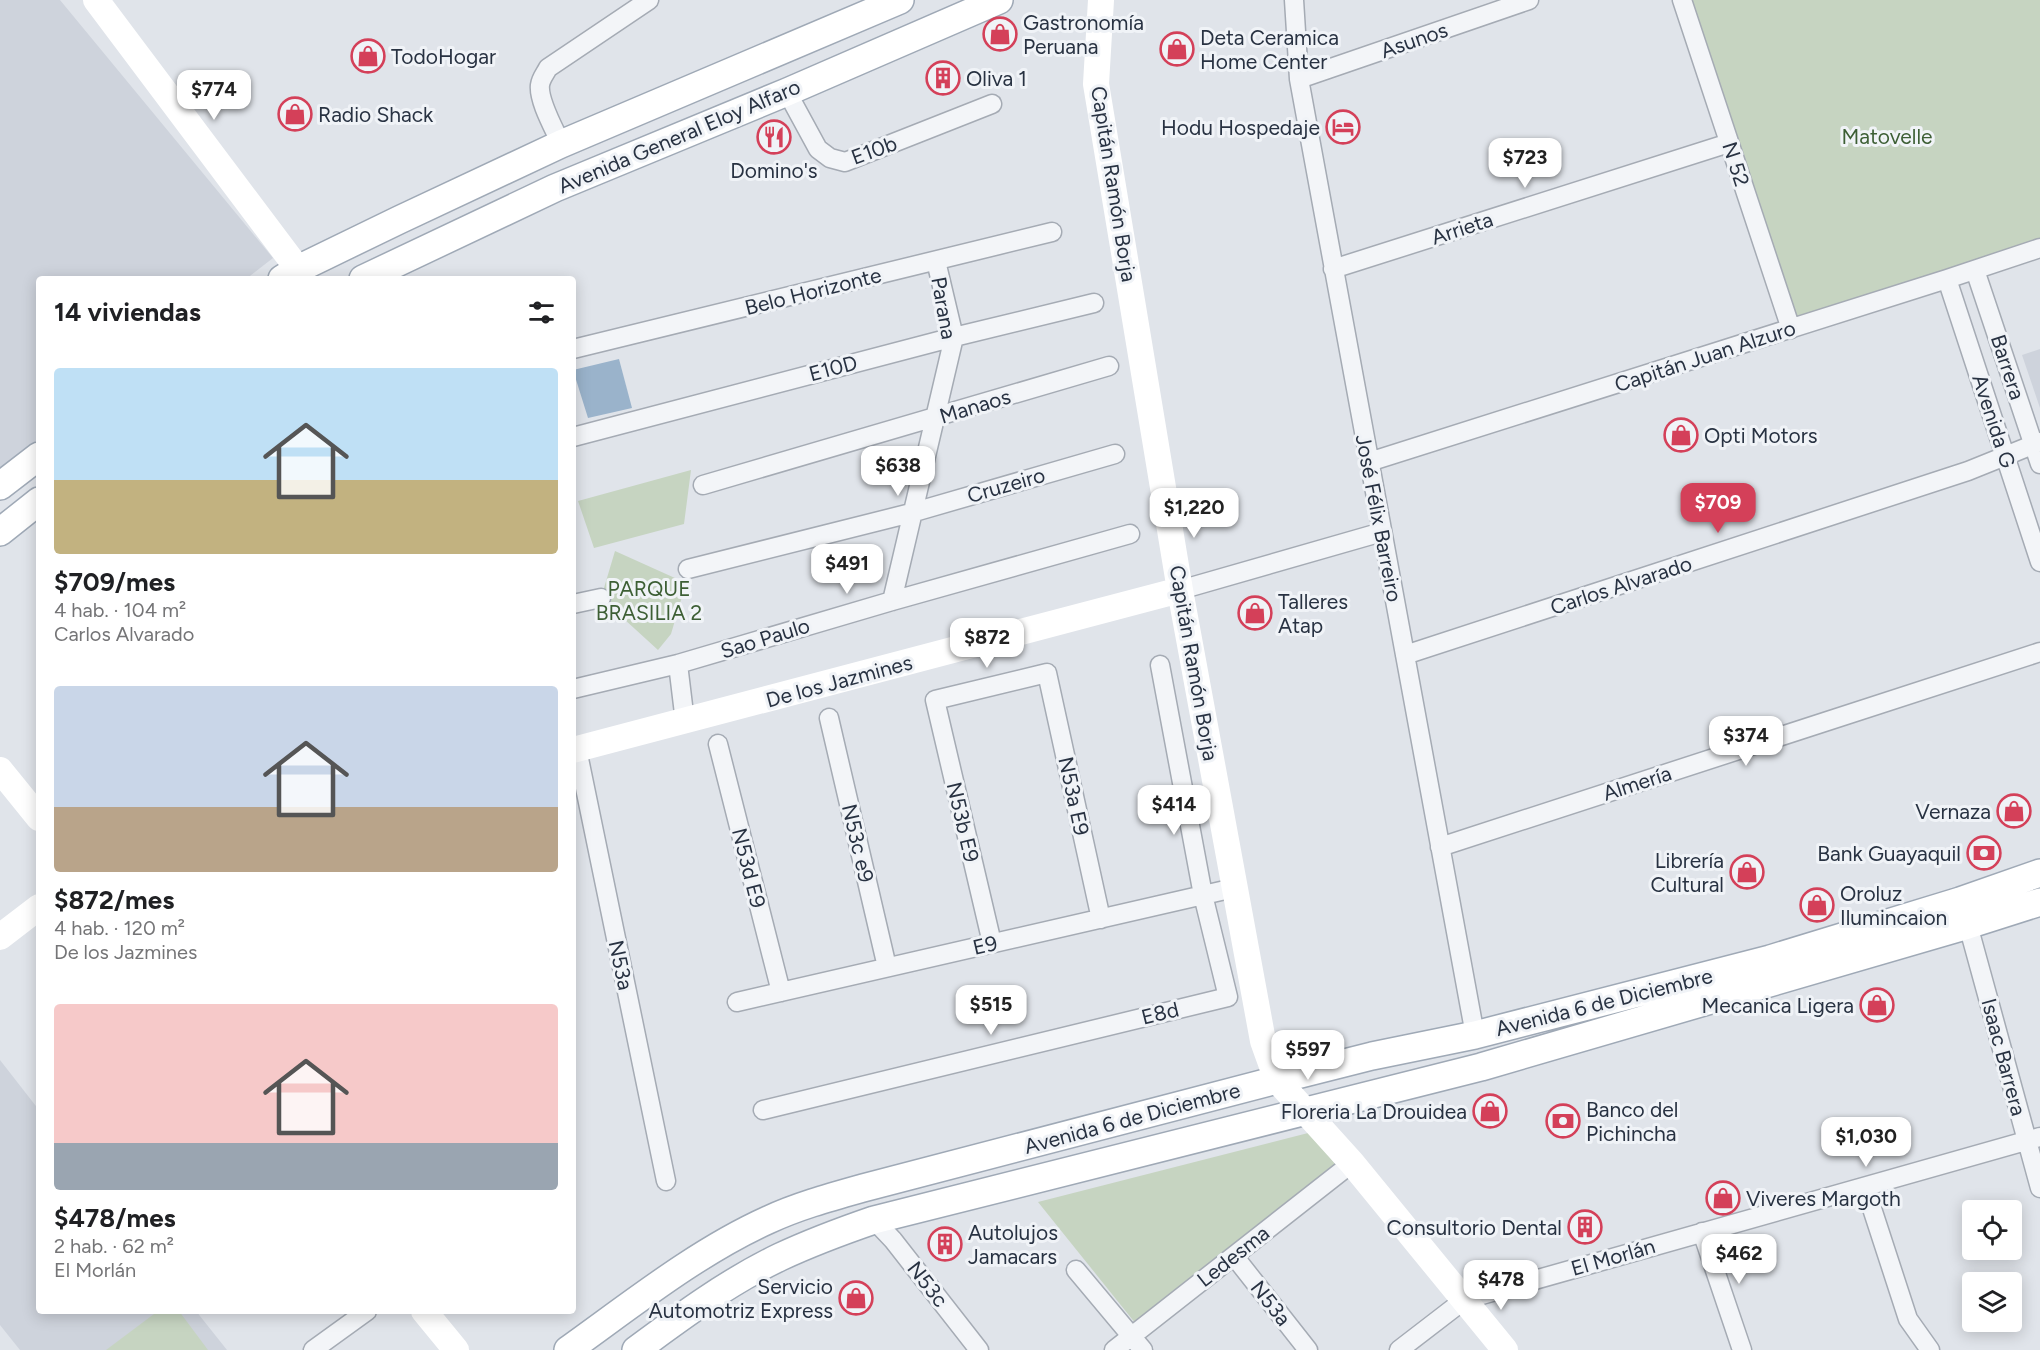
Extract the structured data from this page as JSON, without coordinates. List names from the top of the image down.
{
  "streets": {
    "main road": ["Avenida General Eloy Alfaro", "Avenida 6 de Diciembre"],
    "street": [
      "Asunos",
      "E10b",
      "N 52",
      "Capitán Ramón Borja",
      "Arrieta",
      "Belo Horizonte",
      "Parana",
      "Capitán Juan Alzuro",
      "Barrera",
      "E10D",
      "Manaos",
      "Avenida G",
      "Cruzeiro",
      "José Félix Barreiro",
      "Carlos Alvarado",
      "Sao Paulo",
      "De los Jazmines",
      "Almería",
      "N53a E9",
      "N53b E9",
      "N53c e9",
      "N53d E9",
      "E9",
      "N53a",
      "E8d",
      "Isaac Barrera",
      "Ledesma",
      "El Morlán",
      "N53c"
    ]
  },
  "crossings": [
    ["Asunos", "José Félix Barreiro"],
    ["Avenida General Eloy Alfaro", "E10b"],
    ["N 52", "Arrieta"],
    ["N 52", "Capitán Juan Alzuro"],
    ["Capitán Ramón Borja", "De los Jazmines"],
    ["Capitán Ramón Borja", "E9"],
    ["Capitán Ramón Borja", "Avenida 6 de Diciembre"],
    ["Capitán Ramón Borja", "Ledesma"],
    ["Capitán Ramón Borja", "El Morlán"],
    ["Arrieta", "José Félix Barreiro"],
    ["Belo Horizonte", "Parana"],
    ["Parana", "E10D"],
    ["Parana", "Manaos"],
    ["Parana", "Cruzeiro"],
    ["Parana", "Sao Paulo"],
    ["Capitán Juan Alzuro", "Barrera"],
    ["Capitán Juan Alzuro", "Avenida G"],
    ["Capitán Juan Alzuro", "José Félix Barreiro"],
    ["Barrera", "Carlos Alvarado"],
    ["Avenida G", "Carlos Alvarado"],
    ["José Félix Barreiro", "Carlos Alvarado"],
    ["José Félix Barreiro", "De los Jazmines"],
    ["José Félix Barreiro", "Almería"],
    ["José Félix Barreiro", "Avenida 6 de Diciembre"],
    ["N53a E9", "N53b E9"],
    ["N53a E9", "E9"],
    ["N53b E9", "E9"],
    ["N53c e9", "E9"],
    ["N53d E9", "E9"],
    ["E9", "E8d"],
    ["N53a", "Ledesma"],
    ["Avenida 6 de Diciembre", "Isaac Barrera"],
    ["Avenida 6 de Diciembre", "N53c"],
    ["Isaac Barrera", "El Morlán"]
  ],
  "parks": ["Matovelle", "PARQUE BRASILIA 2"],
  "places": {
    "shop": [
      "Gastronomía Peruana",
      "Deta Ceramica Home Center",
      "TodoHogar",
      "Radio Shack",
      "Opti Motors",
      "Talleres Atap",
      "Vernaza",
      "Librería Cultural",
      "Oroluz Ilumincaion",
      "Mecanica Ligera",
      "Floreria La Drouidea",
      "Viveres Margoth",
      "Servicio Automotriz Express"
    ],
    "building": ["Oliva 1", "Consultorio Dental", "Autolujos Jamacars"],
    "hotel": ["Hodu Hospedaje"],
    "restaurant": ["Domino's"],
    "bank": ["Bank Guayaquil", "Banco del Pichincha"]
  },
  "page": {
    "price": [
      "$774",
      "$723",
      "$638",
      "$709",
      "$1,220",
      "$491",
      "$872",
      "$374",
      "$414",
      "$515",
      "$597",
      "$1,030",
      "$462",
      "$478"
    ],
    "heading": "14 viviendas",
    "list": [
      {
        "name": "$709/mes",
        "note": "4 hab. · 104 m² · Carlos Alvarado"
      },
      {
        "name": "$872/mes",
        "note": "4 hab. · 120 m² · De los Jazmines"
      },
      {
        "name": "$478/mes",
        "note": "2 hab. · 62 m² · El Morlán"
      }
    ]
  }
}
